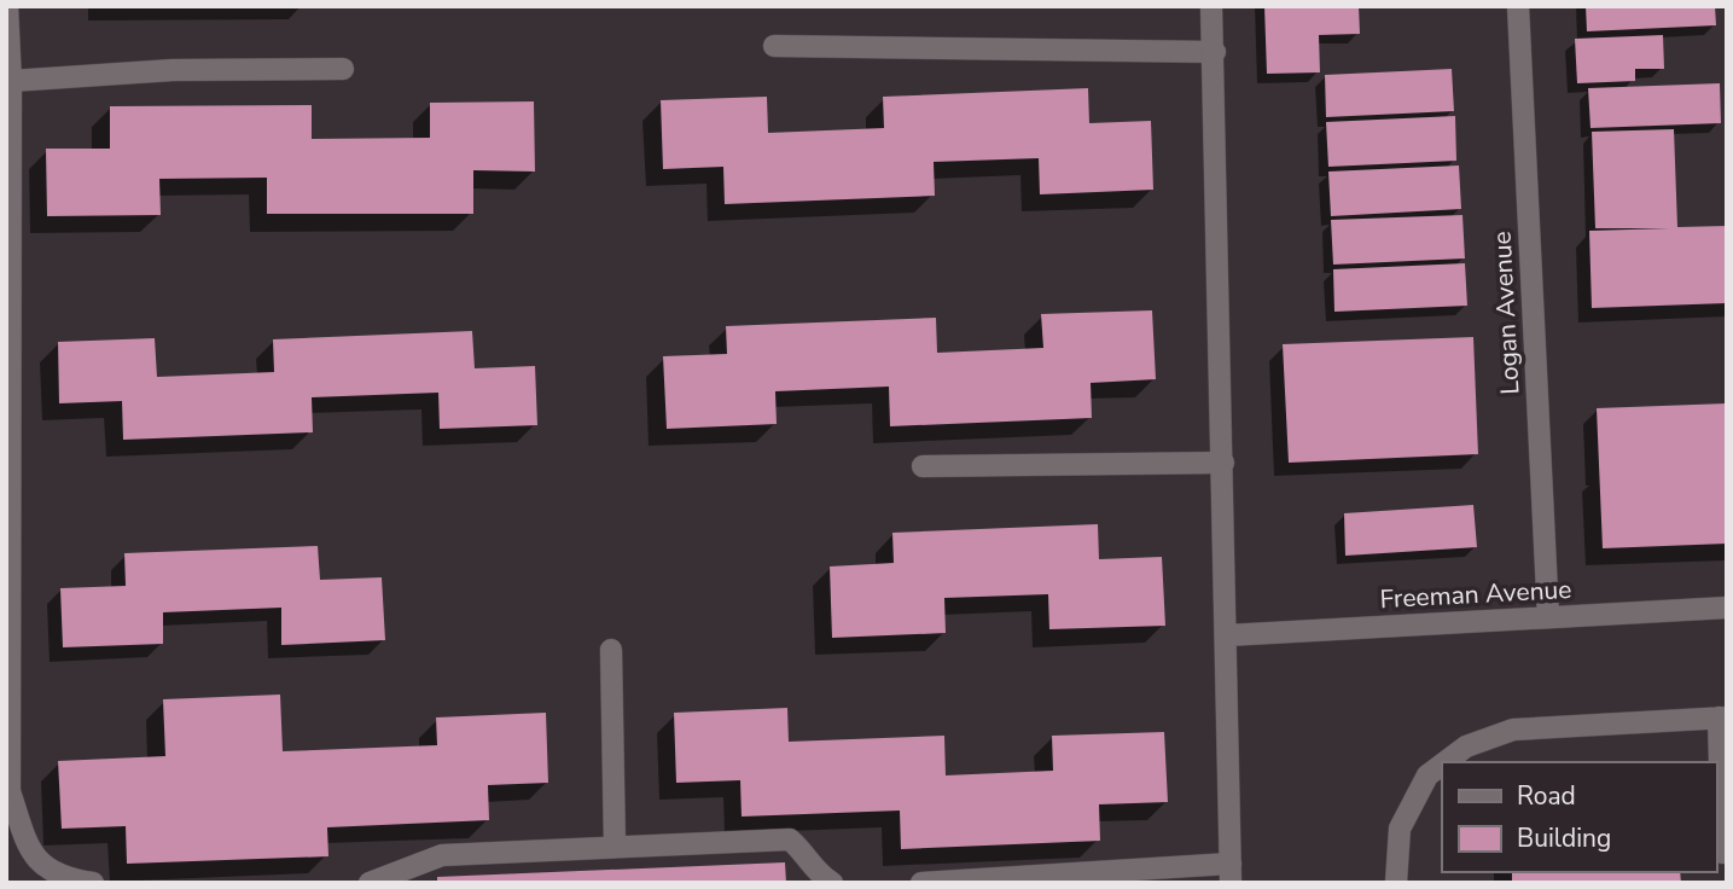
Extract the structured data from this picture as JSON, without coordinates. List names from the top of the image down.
{
  "streets": {
    "street": ["Logan Avenue", "Freeman Avenue"]
  },
  "crossings": [
    ["Logan Avenue", "Freeman Avenue"]
  ],
  "legend": ["Road", "Building"]
}
